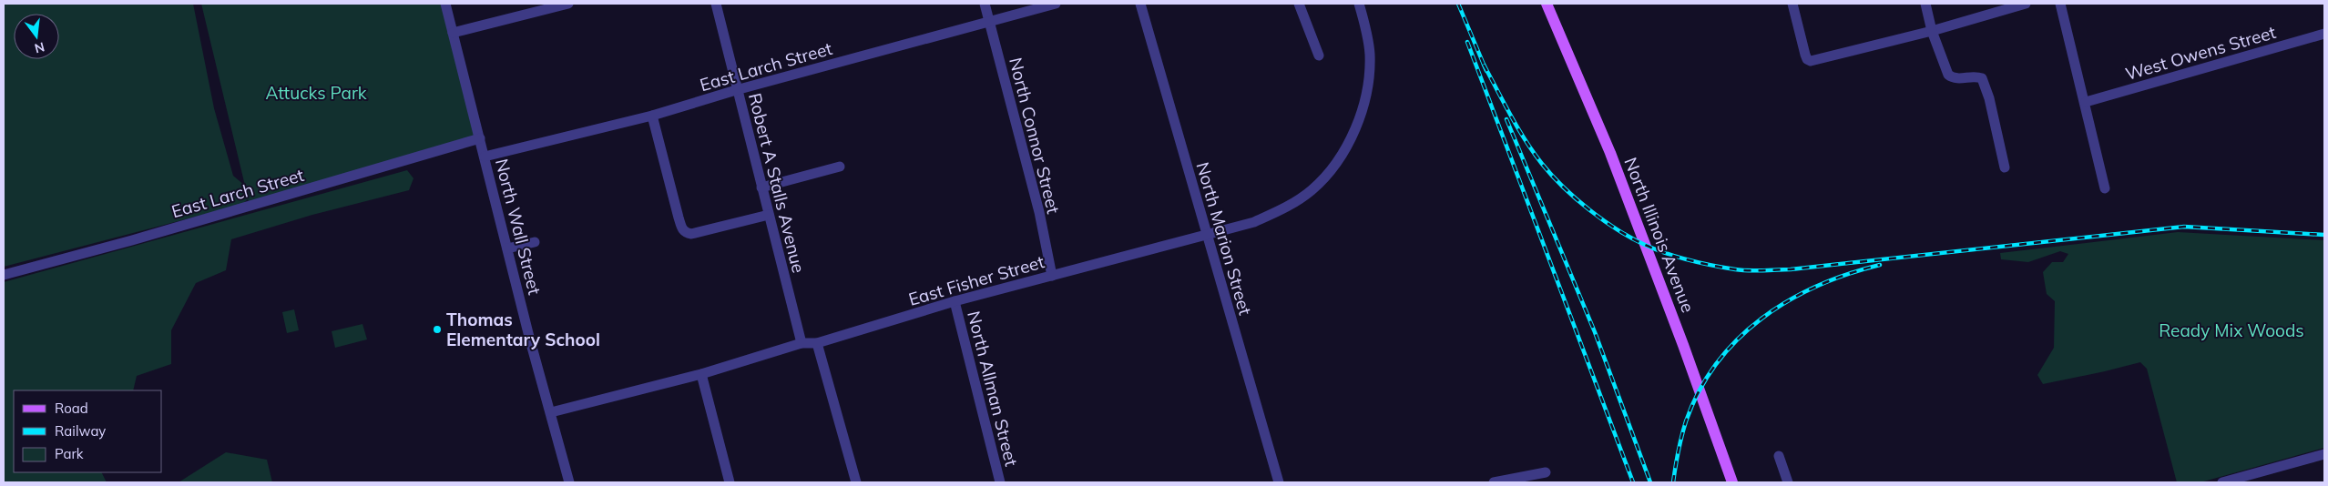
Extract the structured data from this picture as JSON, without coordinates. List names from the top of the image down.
{
  "streets": {
    "main road": ["North Illinois Avenue"],
    "street": [
      "West Owens Street",
      "East Larch Street",
      "North Connor Street",
      "Robert A Stalls Avenue",
      "North Wall Street",
      "North Marion Street",
      "East Fisher Street",
      "North Allman Street"
    ]
  },
  "crossings": [
    ["East Larch Street", "North Connor Street"],
    ["East Larch Street", "Robert A Stalls Avenue"],
    ["East Larch Street", "North Wall Street"],
    ["North Connor Street", "East Fisher Street"],
    ["Robert A Stalls Avenue", "East Fisher Street"],
    ["North Wall Street", "East Fisher Street"],
    ["North Marion Street", "East Fisher Street"],
    ["East Fisher Street", "North Allman Street"]
  ],
  "parks": ["Attucks Park", "Ready Mix Woods"],
  "places": ["Thomas Elementary School"],
  "legend": ["Road", "Railway", "Park"],
  "north": "bottom"
}
